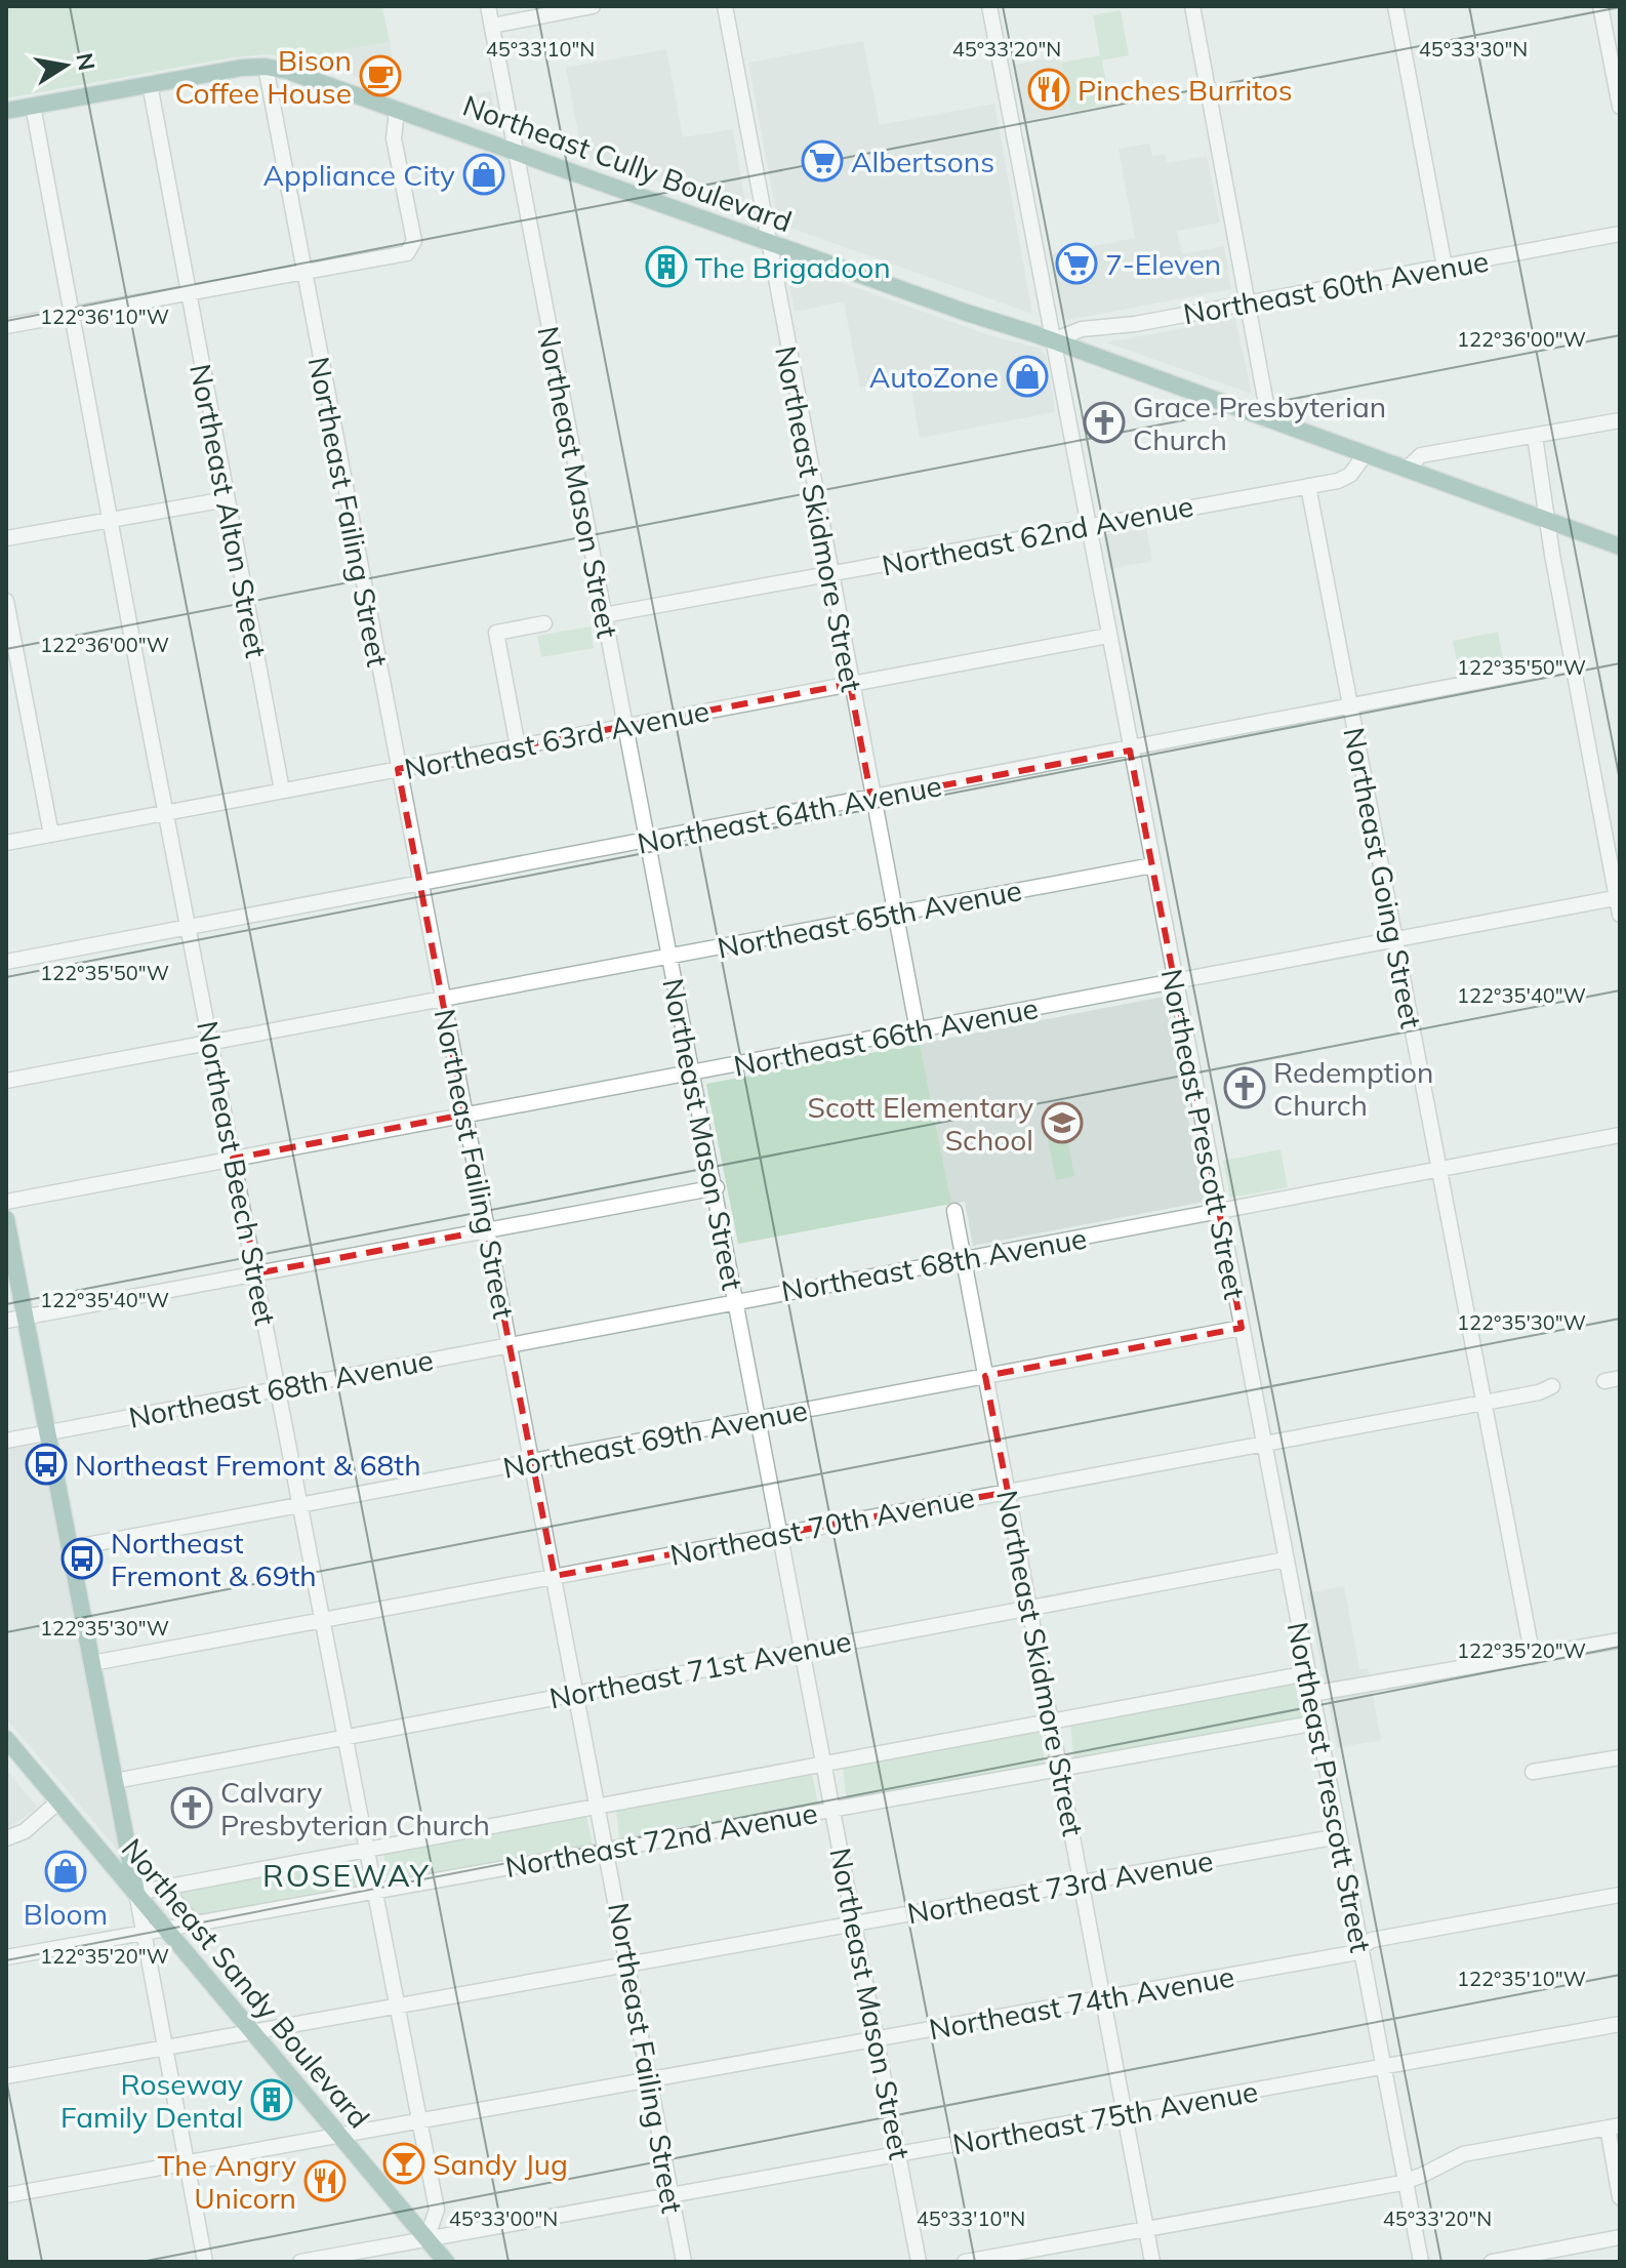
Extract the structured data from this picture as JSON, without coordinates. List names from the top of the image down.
{
  "streets": {
    "main road": ["Northeast Cully Boulevard", "Northeast Sandy Boulevard"],
    "street": [
      "Northeast 60th Avenue",
      "Northeast Mason Street",
      "Northeast Alton Street",
      "Northeast Failing Street",
      "Northeast Skidmore Street",
      "Northeast 62nd Avenue",
      "Northeast 63rd Avenue",
      "Northeast 64th Avenue",
      "Northeast Going Street",
      "Northeast 65th Avenue",
      "Northeast 66th Avenue",
      "Northeast Prescott Street",
      "Northeast Beech Street",
      "Northeast 68th Avenue",
      "Northeast 69th Avenue",
      "Northeast 70th Avenue",
      "Northeast 71st Avenue",
      "Northeast 72nd Avenue",
      "Northeast 73rd Avenue",
      "Northeast 74th Avenue",
      "Northeast 75th Avenue"
    ]
  },
  "crossings": [
    ["Northeast Cully Boulevard", "Northeast 60th Avenue"],
    ["Northeast Cully Boulevard", "Northeast Mason Street"],
    ["Northeast Cully Boulevard", "Northeast Failing Street"],
    ["Northeast Cully Boulevard", "Northeast Skidmore Street"],
    ["Northeast Cully Boulevard", "Northeast 62nd Avenue"],
    ["Northeast Cully Boulevard", "Northeast Prescott Street"],
    ["Northeast 60th Avenue", "Northeast Prescott Street"],
    ["Northeast Mason Street", "Northeast 62nd Avenue"],
    ["Northeast Mason Street", "Northeast 63rd Avenue"],
    ["Northeast Mason Street", "Northeast 64th Avenue"],
    ["Northeast Mason Street", "Northeast 65th Avenue"],
    ["Northeast Mason Street", "Northeast 66th Avenue"],
    ["Northeast Mason Street", "Northeast 68th Avenue"],
    ["Northeast Mason Street", "Northeast 69th Avenue"],
    ["Northeast Mason Street", "Northeast 70th Avenue"],
    ["Northeast Mason Street", "Northeast 71st Avenue"],
    ["Northeast Mason Street", "Northeast 72nd Avenue"],
    ["Northeast Mason Street", "Northeast 73rd Avenue"],
    ["Northeast Mason Street", "Northeast 74th Avenue"],
    ["Northeast Mason Street", "Northeast 75th Avenue"],
    ["Northeast Alton Street", "Northeast 63rd Avenue"],
    ["Northeast Failing Street", "Northeast 63rd Avenue"],
    ["Northeast Failing Street", "Northeast 64th Avenue"],
    ["Northeast Failing Street", "Northeast 65th Avenue"],
    ["Northeast Failing Street", "Northeast 66th Avenue"],
    ["Northeast Failing Street", "Northeast 68th Avenue"],
    ["Northeast Failing Street", "Northeast 69th Avenue"],
    ["Northeast Failing Street", "Northeast 70th Avenue"],
    ["Northeast Failing Street", "Northeast 71st Avenue"],
    ["Northeast Failing Street", "Northeast 72nd Avenue"],
    ["Northeast Failing Street", "Northeast 73rd Avenue"],
    ["Northeast Failing Street", "Northeast 74th Avenue"],
    ["Northeast Failing Street", "Northeast 75th Avenue"],
    ["Northeast Skidmore Street", "Northeast 62nd Avenue"],
    ["Northeast Skidmore Street", "Northeast 63rd Avenue"],
    ["Northeast Skidmore Street", "Northeast 64th Avenue"],
    ["Northeast Skidmore Street", "Northeast 65th Avenue"],
    ["Northeast Skidmore Street", "Northeast 66th Avenue"],
    ["Northeast Skidmore Street", "Northeast 68th Avenue"],
    ["Northeast Skidmore Street", "Northeast 69th Avenue"],
    ["Northeast Skidmore Street", "Northeast 70th Avenue"],
    ["Northeast Skidmore Street", "Northeast 71st Avenue"],
    ["Northeast Skidmore Street", "Northeast 72nd Avenue"],
    ["Northeast Skidmore Street", "Northeast 73rd Avenue"],
    ["Northeast Skidmore Street", "Northeast 74th Avenue"],
    ["Northeast Skidmore Street", "Northeast 75th Avenue"],
    ["Northeast 62nd Avenue", "Northeast Going Street"],
    ["Northeast 62nd Avenue", "Northeast Prescott Street"],
    ["Northeast 63rd Avenue", "Northeast Prescott Street"],
    ["Northeast 63rd Avenue", "Northeast Beech Street"],
    ["Northeast 64th Avenue", "Northeast Going Street"],
    ["Northeast 64th Avenue", "Northeast Prescott Street"],
    ["Northeast 64th Avenue", "Northeast Beech Street"],
    ["Northeast Going Street", "Northeast 66th Avenue"],
    ["Northeast Going Street", "Northeast 68th Avenue"],
    ["Northeast Going Street", "Northeast 70th Avenue"],
    ["Northeast 65th Avenue", "Northeast Prescott Street"],
    ["Northeast 65th Avenue", "Northeast Beech Street"],
    ["Northeast 66th Avenue", "Northeast Prescott Street"],
    ["Northeast 66th Avenue", "Northeast Beech Street"],
    ["Northeast Prescott Street", "Northeast 68th Avenue"],
    ["Northeast Prescott Street", "Northeast 69th Avenue"],
    ["Northeast Prescott Street", "Northeast 70th Avenue"],
    ["Northeast Prescott Street", "Northeast 71st Avenue"],
    ["Northeast Prescott Street", "Northeast 72nd Avenue"],
    ["Northeast Prescott Street", "Northeast 73rd Avenue"],
    ["Northeast Prescott Street", "Northeast 74th Avenue"],
    ["Northeast Prescott Street", "Northeast 75th Avenue"],
    ["Northeast Beech Street", "Northeast 68th Avenue"],
    ["Northeast Beech Street", "Northeast 69th Avenue"],
    ["Northeast Beech Street", "Northeast 70th Avenue"],
    ["Northeast Beech Street", "Northeast 71st Avenue"],
    ["Northeast Beech Street", "Northeast 72nd Avenue"],
    ["Northeast Beech Street", "Northeast 73rd Avenue"],
    ["Northeast Beech Street", "Northeast Sandy Boulevard"],
    ["Northeast Beech Street", "Northeast 74th Avenue"],
    ["Northeast Beech Street", "Northeast 75th Avenue"],
    ["Northeast 72nd Avenue", "Northeast Sandy Boulevard"],
    ["Northeast 73rd Avenue", "Northeast Sandy Boulevard"],
    ["Northeast Sandy Boulevard", "Northeast 74th Avenue"],
    ["Northeast Sandy Boulevard", "Northeast 75th Avenue"]
  ],
  "districts": ["ROSEWAY"],
  "places": {
    "cafe": ["Bison Coffee House"],
    "restaurant": ["Pinches Burritos", "The Angry Unicorn"],
    "supermarket": ["Albertsons", "7-Eleven"],
    "shop": ["Appliance City", "AutoZone", "Bloom"],
    "building": ["The Brigadoon", "Roseway Family Dental"],
    "church": ["Grace Presbyterian Church", "Redemption Church", "Calvary Presbyterian Church"],
    "school or university": ["Scott Elementary School"],
    "bus stop": ["Northeast Fremont & 68th", "Northeast Fremont & 69th"],
    "bar": ["Sandy Jug"]
  },
  "north": "right",
  "coordinates": [
    "45°33'10\"N",
    "45°33'20\"N",
    "45°33'30\"N",
    "122°36'10\"W",
    "122°36'00\"W",
    "122°35'50\"W",
    "122°35'40\"W",
    "122°35'30\"W",
    "122°35'20\"W",
    "122°35'10\"W",
    "45°33'00\"N"
  ]
}
